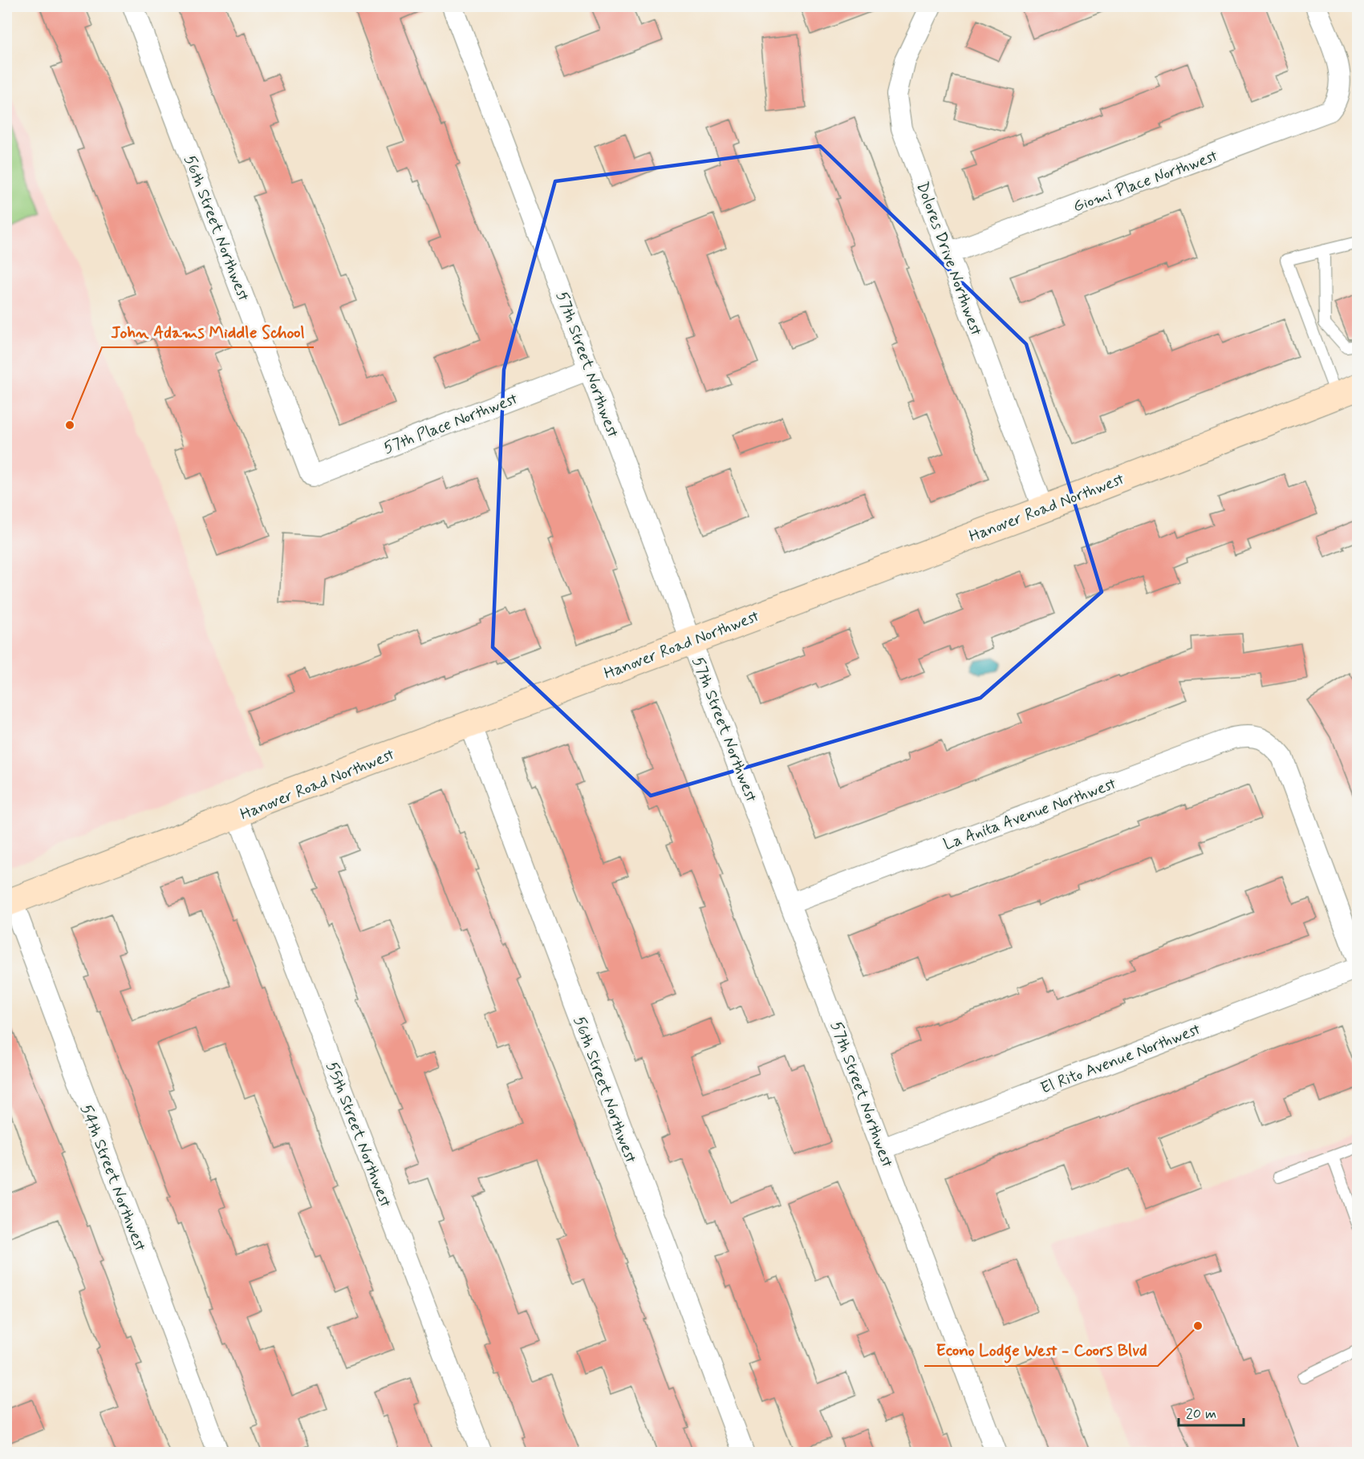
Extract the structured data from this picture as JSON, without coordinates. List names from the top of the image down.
{
  "streets": {
    "street": [
      "Giomi Place Northwest",
      "56th Street Northwest",
      "Dolores Drive Northwest",
      "57th Street Northwest",
      "57th Place Northwest",
      "Hanover Road Northwest",
      "La Anita Avenue Northwest",
      "El Rito Avenue Northwest",
      "55th Street Northwest",
      "54th Street Northwest"
    ]
  },
  "crossings": [
    ["Giomi Place Northwest", "Dolores Drive Northwest"],
    ["56th Street Northwest", "57th Place Northwest"],
    ["56th Street Northwest", "Hanover Road Northwest"],
    ["Dolores Drive Northwest", "Hanover Road Northwest"],
    ["57th Street Northwest", "57th Place Northwest"],
    ["57th Street Northwest", "Hanover Road Northwest"],
    ["57th Street Northwest", "La Anita Avenue Northwest"],
    ["57th Street Northwest", "El Rito Avenue Northwest"],
    ["Hanover Road Northwest", "55th Street Northwest"],
    ["Hanover Road Northwest", "54th Street Northwest"]
  ],
  "places": ["John Adams Middle School", "Econo Lodge West - Coors Blvd"],
  "scale_bar": "20 m"
}
